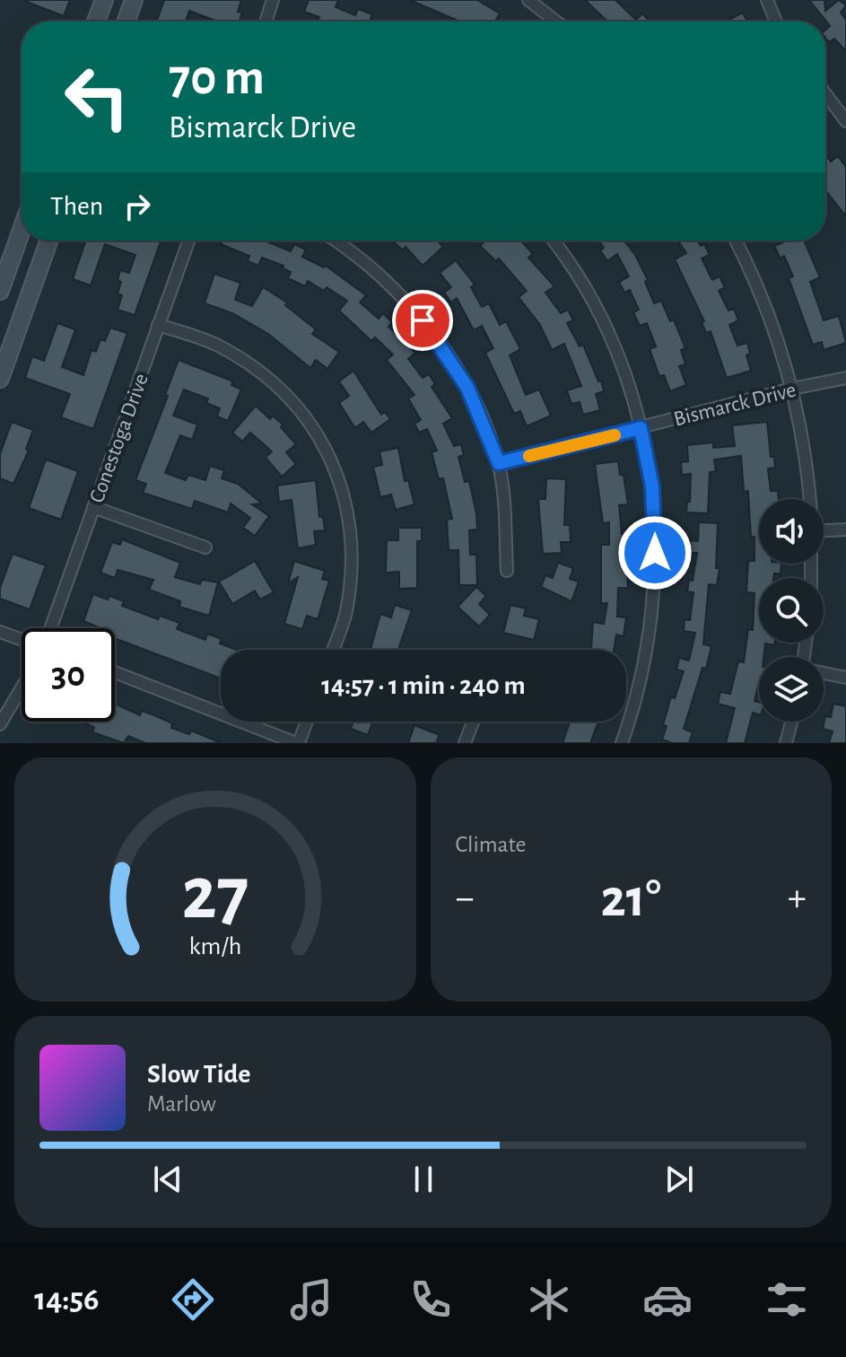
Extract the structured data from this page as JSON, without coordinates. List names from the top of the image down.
{
  "streets": {
    "street": ["Bismarck Drive", "Conestoga Drive"]
  },
  "page": {
    "turn": ["70 m", "Bismarck Drive"],
    "then": "Then",
    "limit": "30",
    "trip": "14:57 · 1 min · 240 m",
    "tile": "Climate",
    "heat": ["−", "21°", "+"],
    "song": ["Slow Tide", "Marlow"],
    "tabs": "14:56",
    "gauge": ["27", "km/h"]
  }
}
